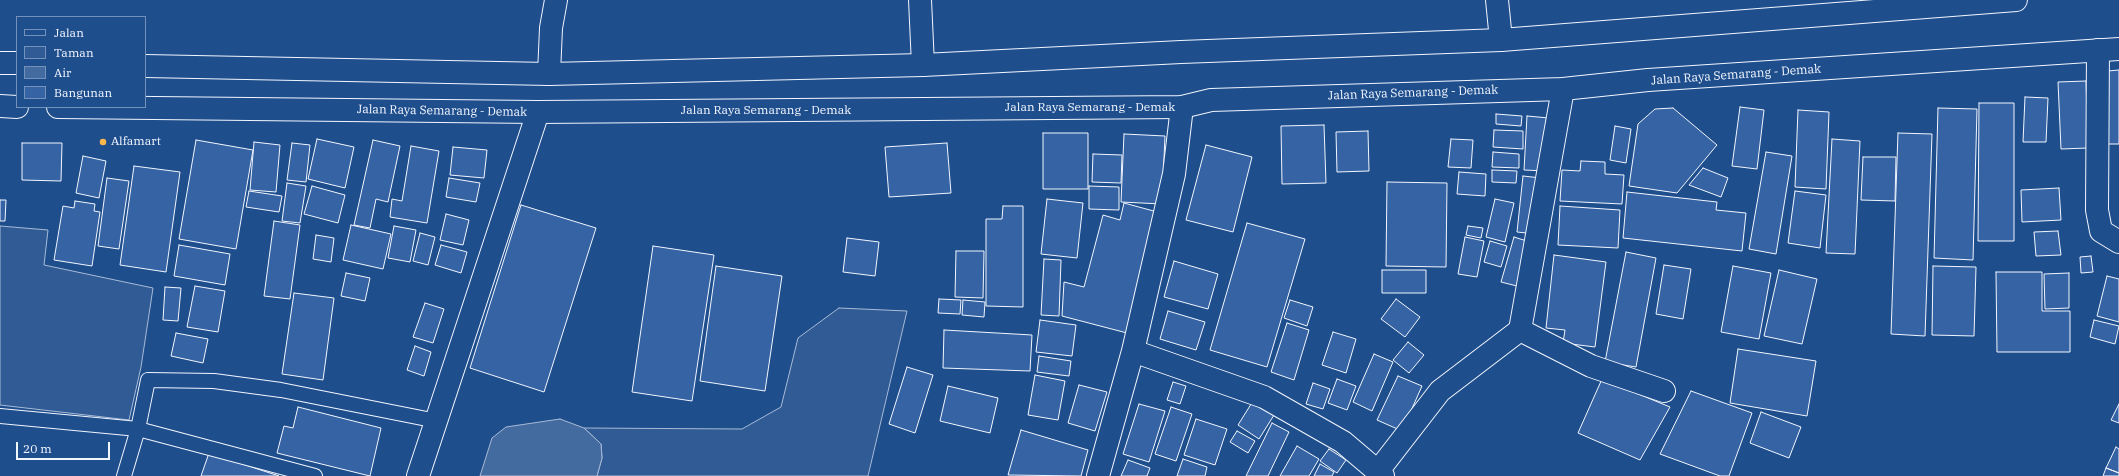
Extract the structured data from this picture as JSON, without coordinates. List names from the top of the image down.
{
  "streets": {
    "main road": ["Jalan Raya Semarang - Demak"]
  },
  "places": ["Alfamart"],
  "legend": [
    "Jalan",
    "Taman",
    "Air",
    "Bangunan"
  ],
  "scale_bar": "20 m"
}
